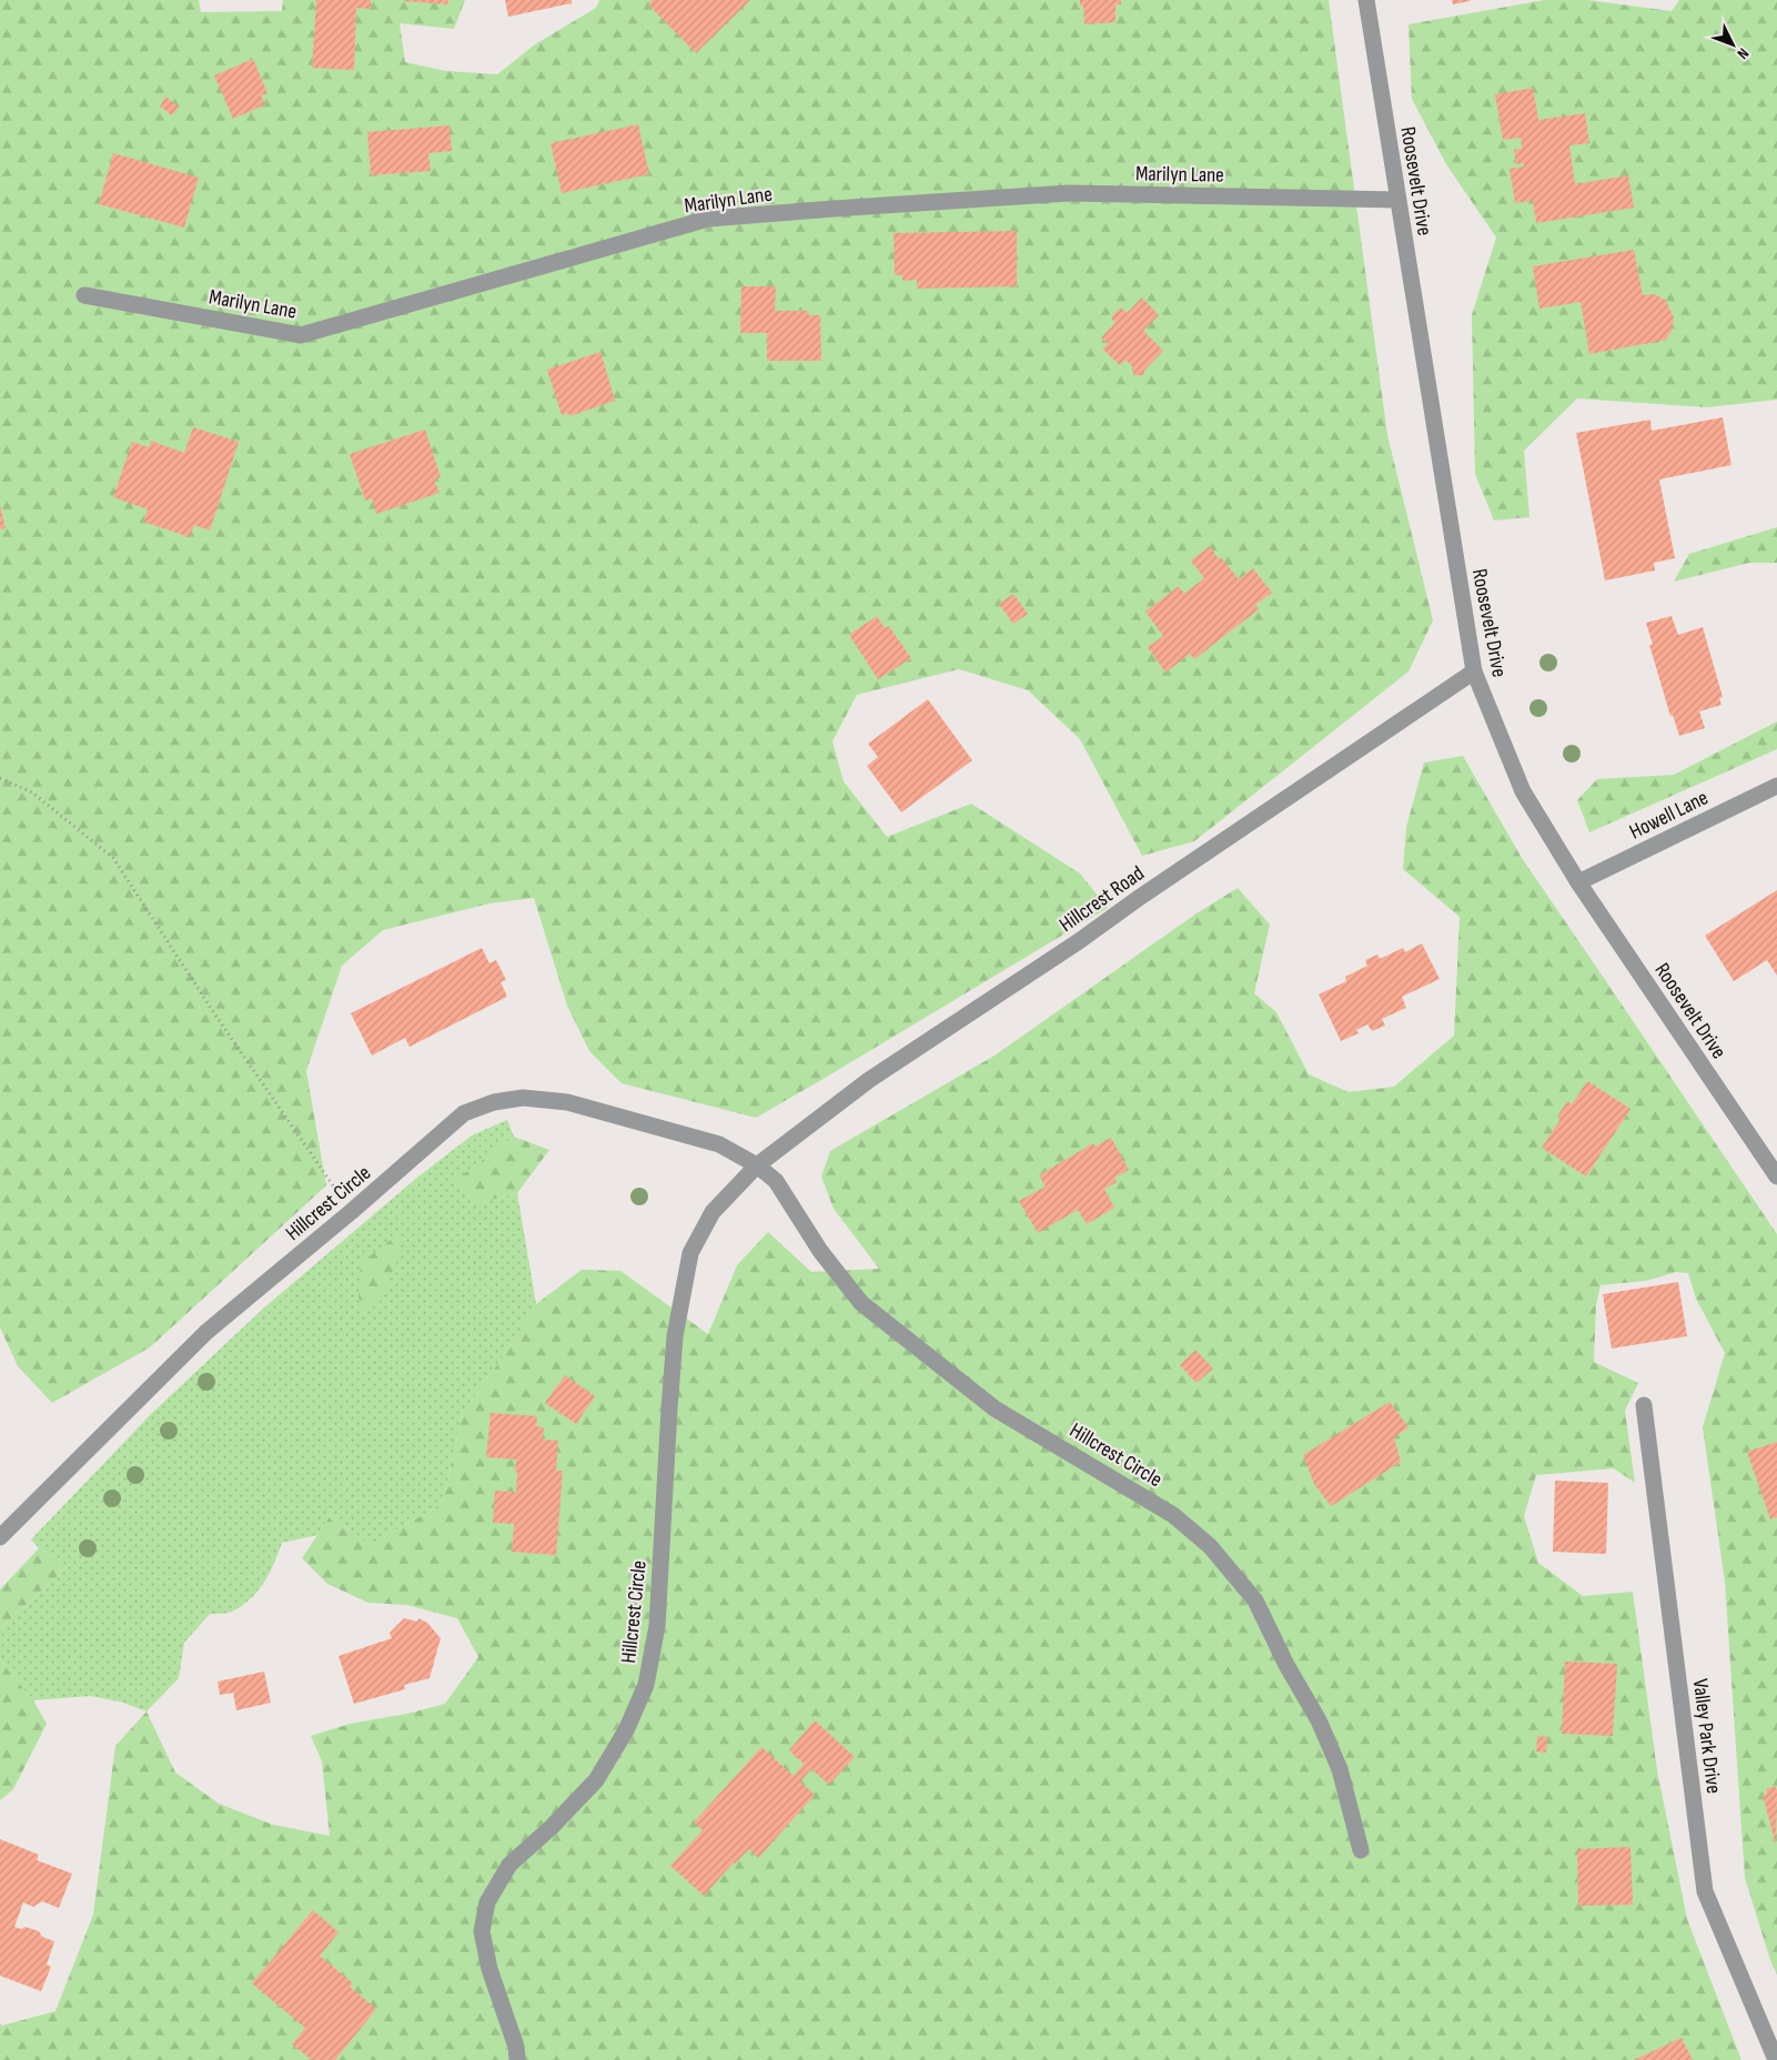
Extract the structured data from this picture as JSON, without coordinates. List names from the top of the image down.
{
  "streets": {
    "street": [
      "Marilyn Lane",
      "Roosevelt Drive",
      "Howell Lane",
      "Hillcrest Road",
      "Hillcrest Circle",
      "Valley Park Drive"
    ]
  },
  "crossings": [
    ["Marilyn Lane", "Roosevelt Drive"],
    ["Roosevelt Drive", "Howell Lane"],
    ["Roosevelt Drive", "Hillcrest Road"],
    ["Hillcrest Road", "Hillcrest Circle"]
  ],
  "north": "bottom right"
}
